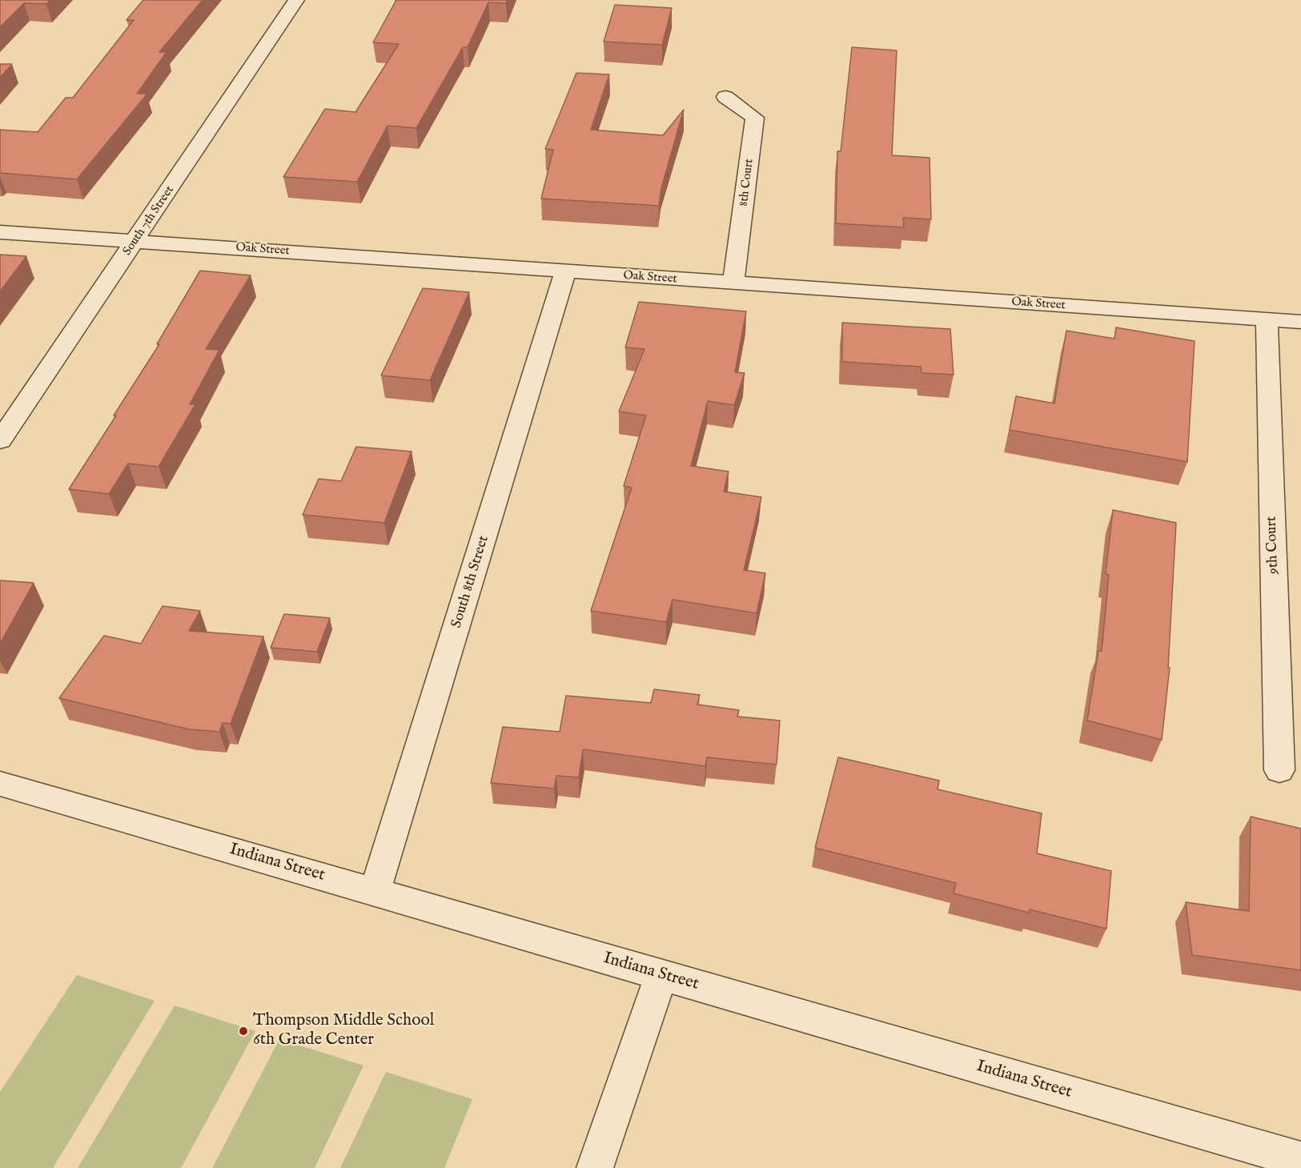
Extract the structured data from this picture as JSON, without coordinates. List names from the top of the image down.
{
  "streets": {
    "street": [
      "8th Court",
      "South 7th Street",
      "Oak Street",
      "9th Court",
      "South 8th Street",
      "Indiana Street"
    ]
  },
  "crossings": [
    ["8th Court", "Oak Street"],
    ["South 7th Street", "Oak Street"],
    ["Oak Street", "9th Court"],
    ["Oak Street", "South 8th Street"],
    ["South 8th Street", "Indiana Street"]
  ],
  "places": ["Thompson Middle School 6th Grade Center"]
}
